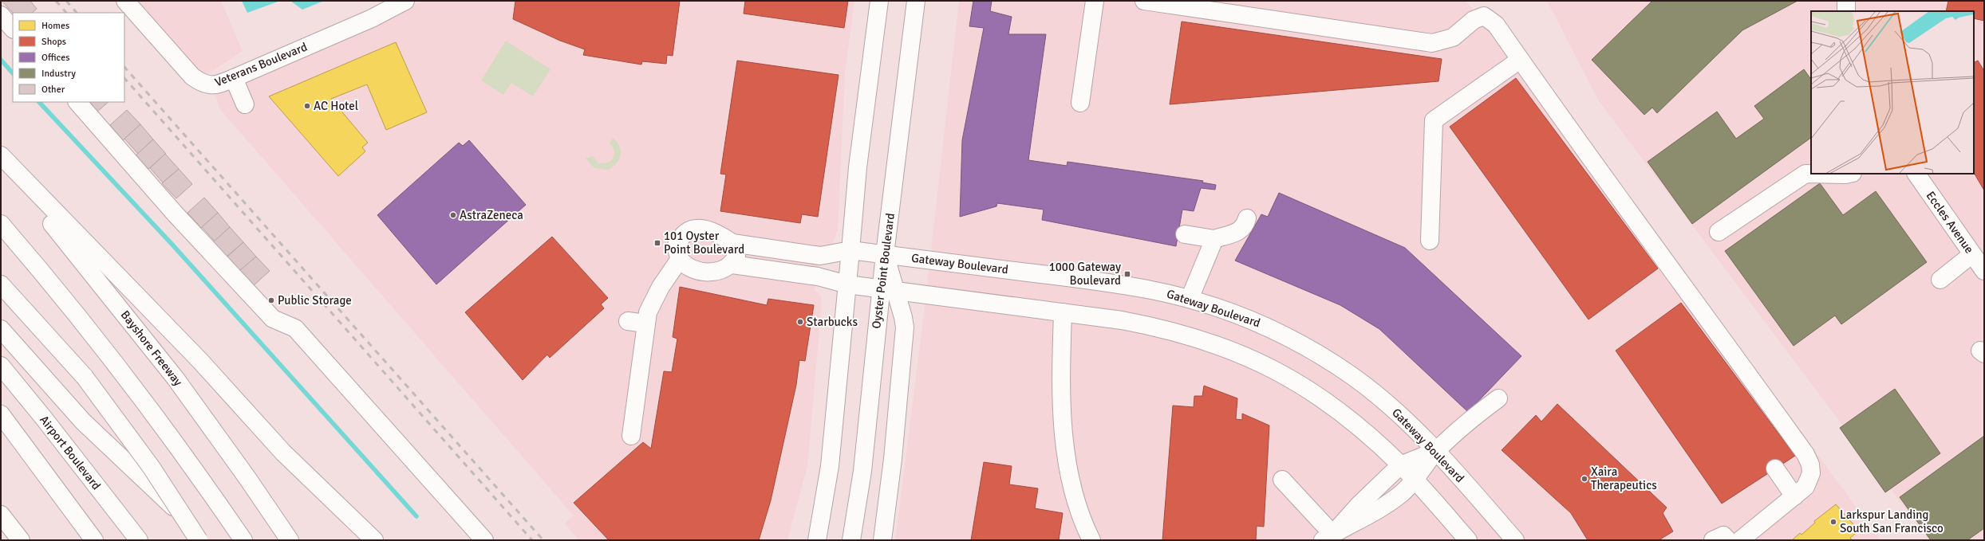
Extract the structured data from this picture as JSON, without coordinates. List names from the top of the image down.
{
  "streets": {
    "main road": [
      "Veterans Boulevard",
      "Eccles Avenue",
      "Gateway Boulevard",
      "Oyster Point Boulevard",
      "Bayshore Freeway",
      "Airport Boulevard"
    ]
  },
  "crossings": [
    ["Gateway Boulevard", "Oyster Point Boulevard"]
  ],
  "places": {
    "other": [
      "AC Hotel",
      "AstraZeneca",
      "Public Storage",
      "Starbucks",
      "Xaira Therapeutics",
      "Larkspur Landing South San Francisco"
    ],
    "transit": ["101 Oyster Point Boulevard", "1000 Gateway Boulevard"]
  },
  "legend": [
    "Homes",
    "Shops",
    "Offices",
    "Industry",
    "Other"
  ]
}
